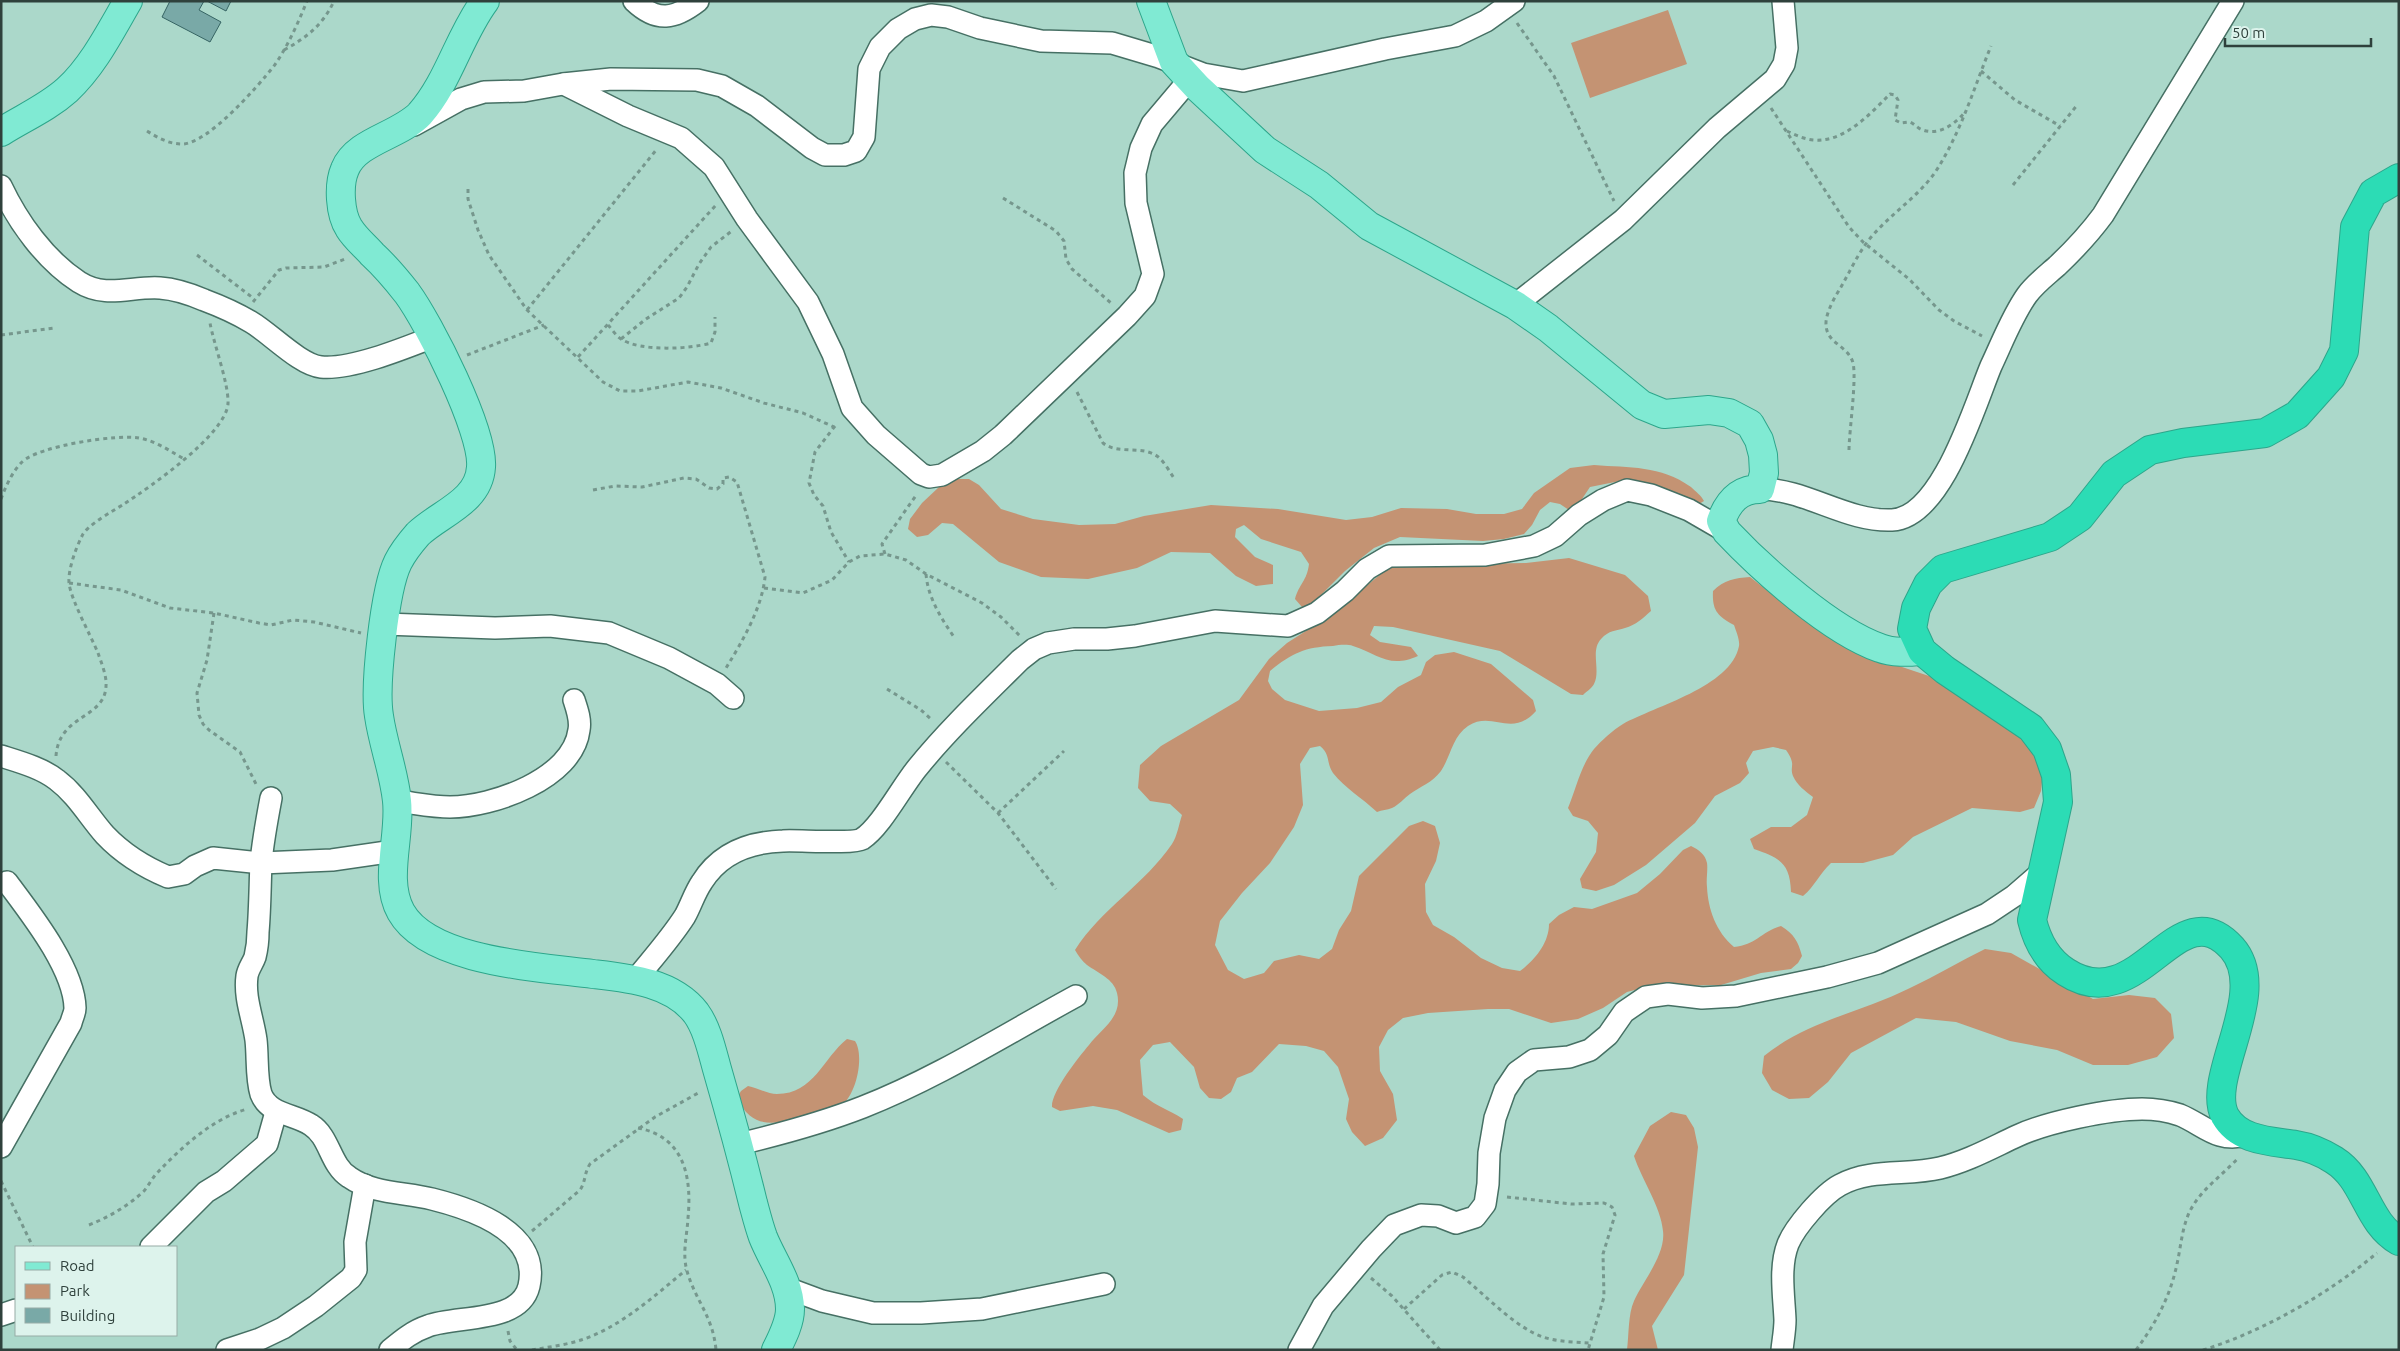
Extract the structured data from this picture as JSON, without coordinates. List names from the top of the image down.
{
  "legend": ["Road", "Park", "Building"],
  "scale_bar": "50 m"
}
